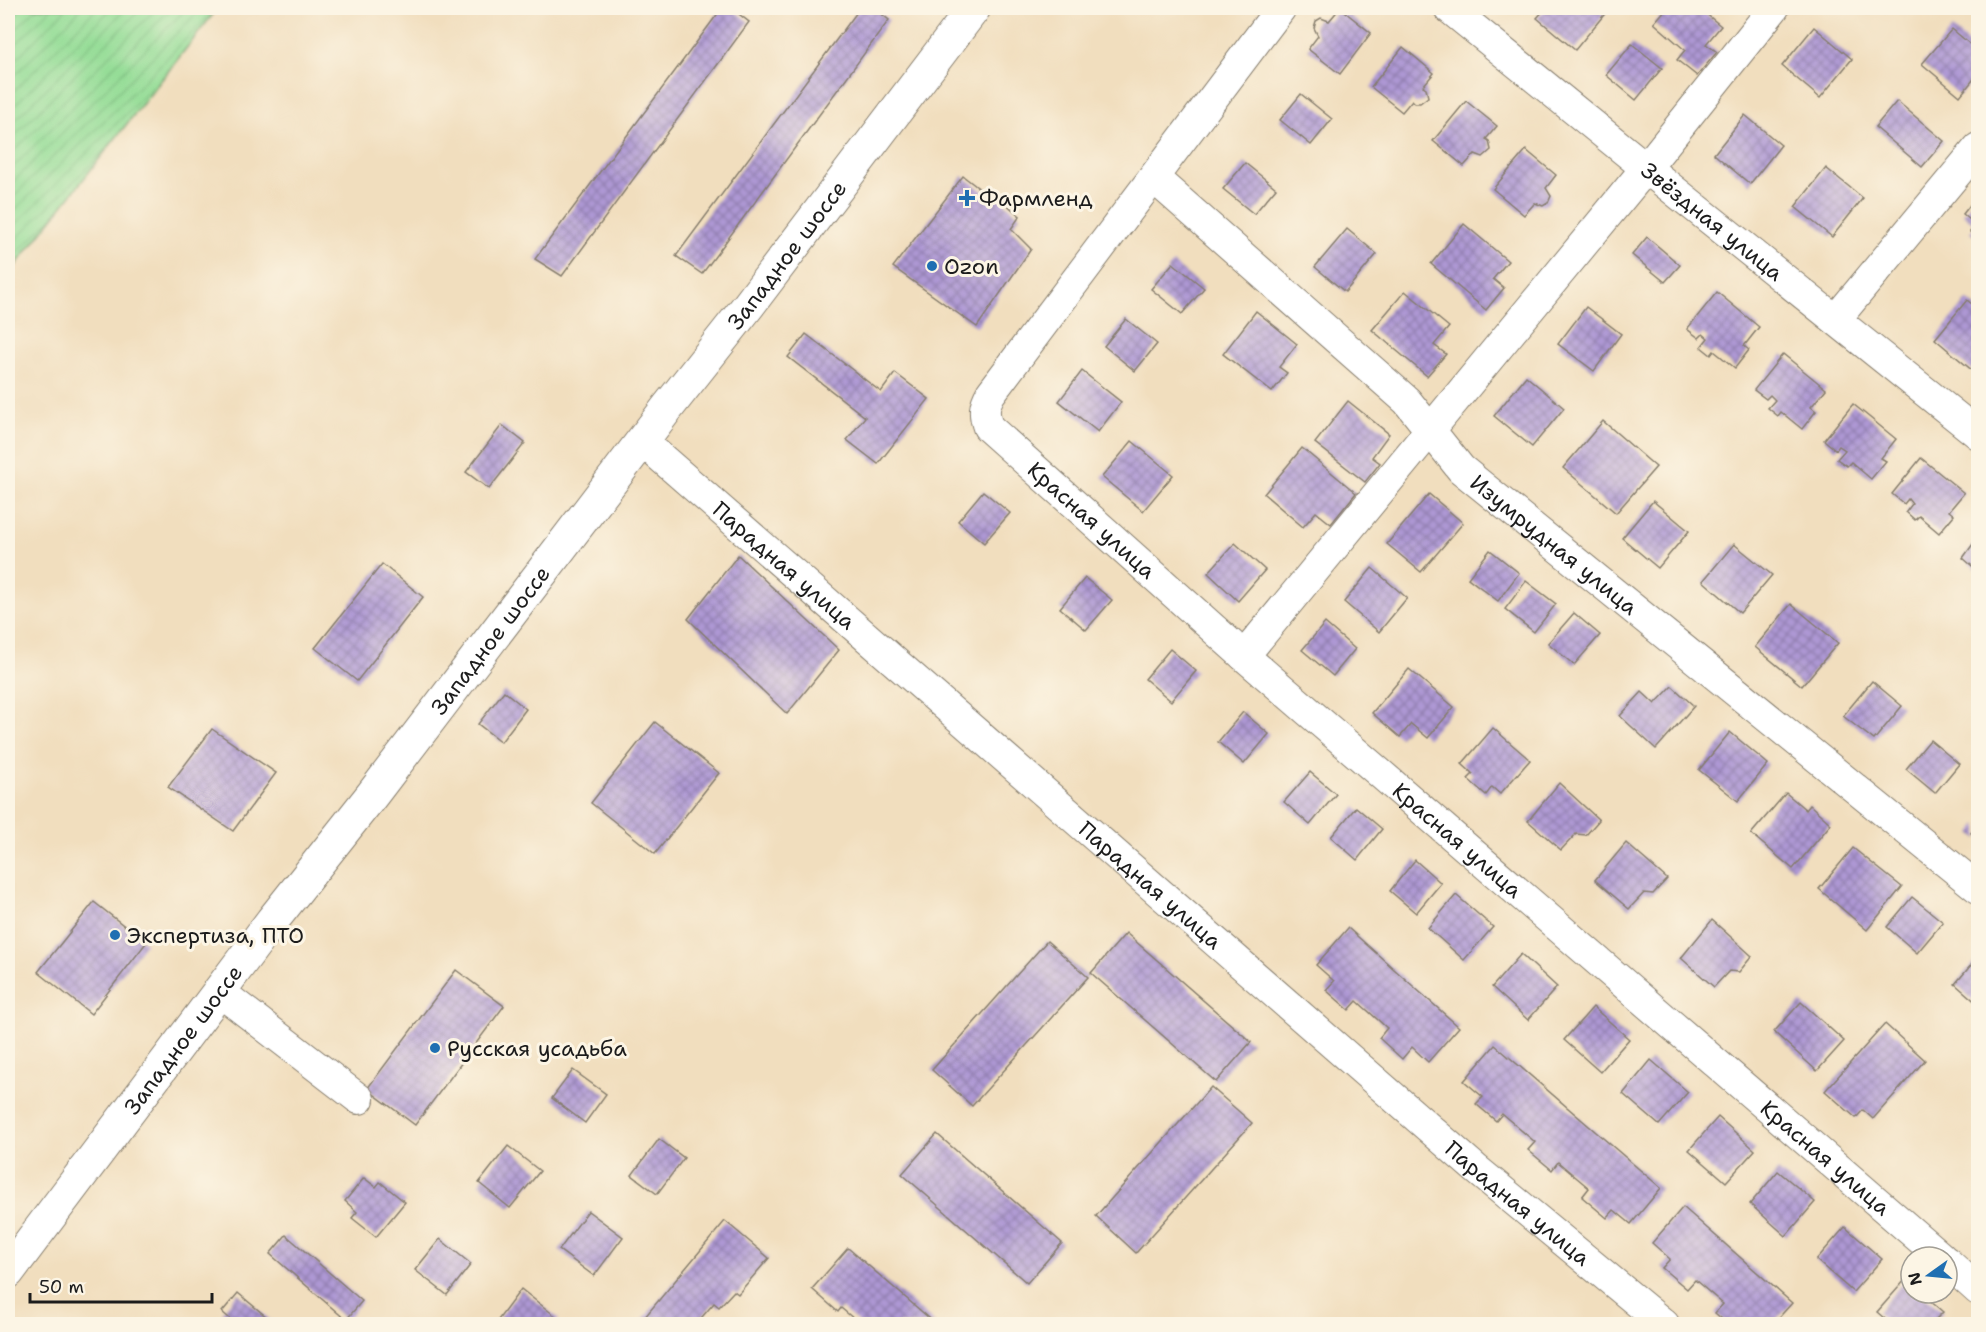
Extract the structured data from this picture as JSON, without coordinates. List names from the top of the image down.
{
  "streets": {
    "main road": ["Западное шоссе"],
    "street": [
      "Звёздная улица",
      "Красная улица",
      "Изумрудная улица",
      "Парадная улица"
    ]
  },
  "crossings": [
    ["Западное шоссе", "Парадная улица"],
    ["Красная улица", "Изумрудная улица"]
  ],
  "places": {
    "health": ["Фармленд"],
    "other": ["Ozon", "Экспертиза, ПТО", "Русская усадьба"]
  },
  "scale_bar": "50 m",
  "north": "left"
}
